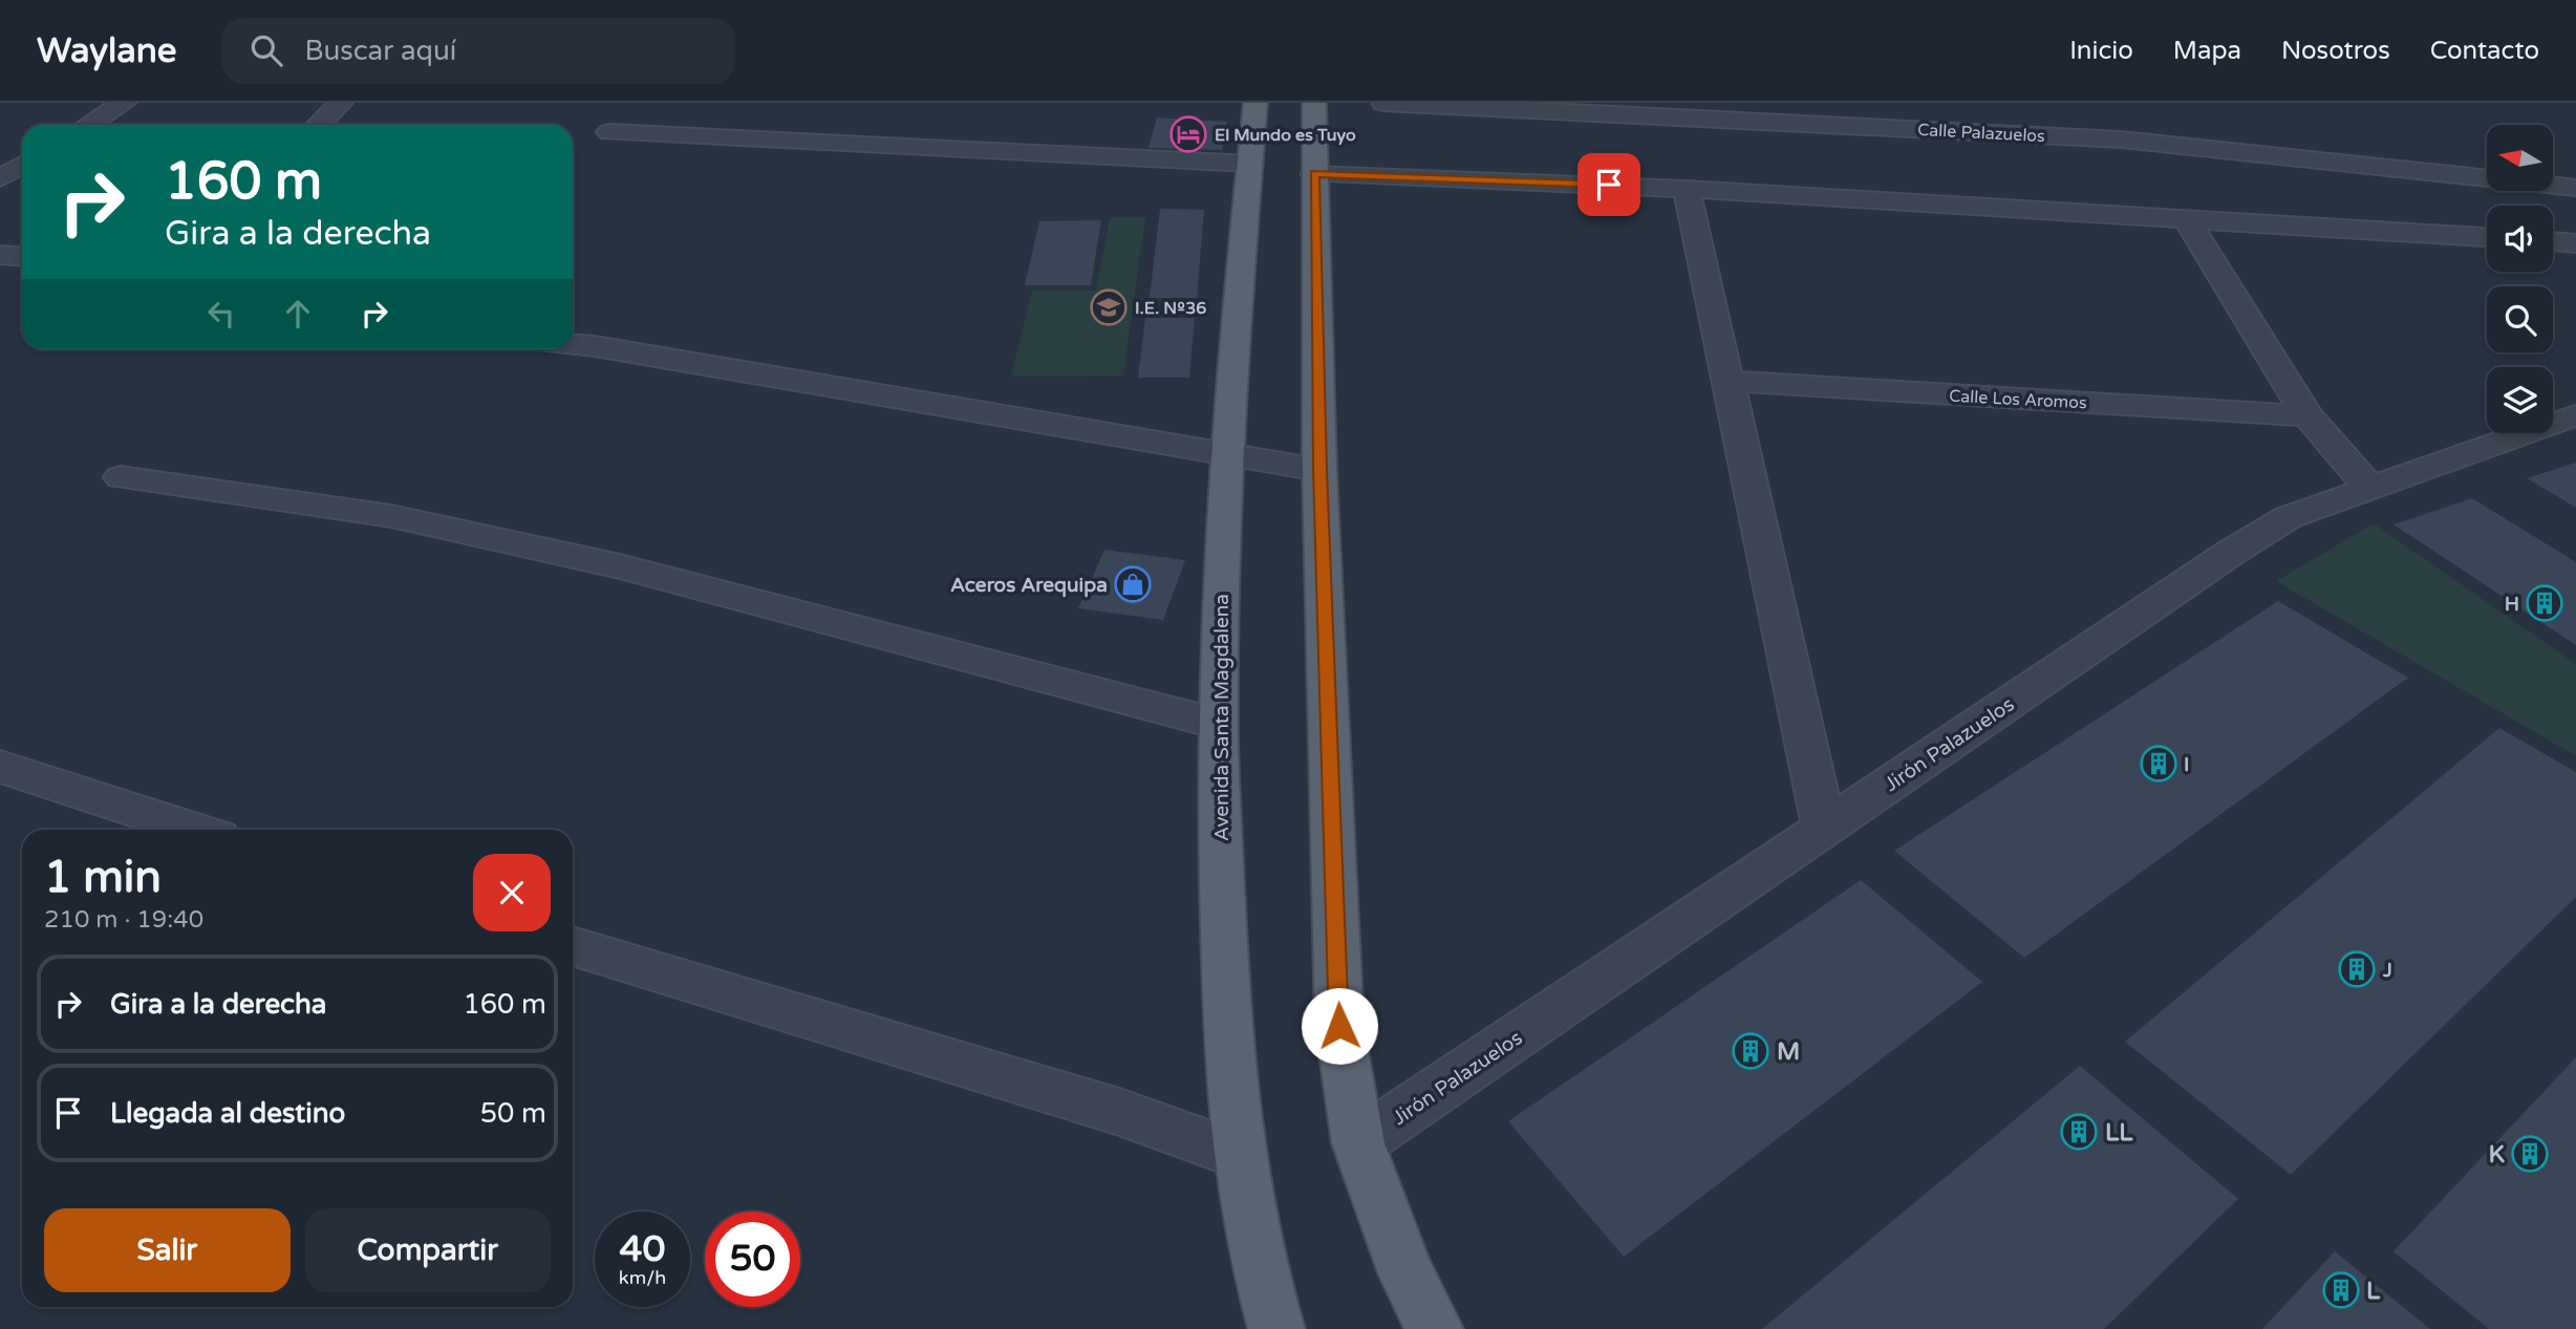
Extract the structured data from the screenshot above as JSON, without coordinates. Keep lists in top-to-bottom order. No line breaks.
{"streets":{"main road":["Avenida Santa Magdalena"],"street":["Calle Palazuelos","Calle Los Aromos","Jirón Palazuelos"]},"places":{"hotel":["El Mundo es Tuyo"],"school or university":["I.E. Nº36"],"shop":["Aceros Arequipa"],"building":["H","I","J","M","LL","K","L"]},"north":"left","page":{"header":"Waylane","search":"Buscar aquí","nav":["Inicio","Mapa","Nosotros","Contacto"],"turn":["160 m","Gira a la derecha"],"heading":["1 min","210 m · 19:40"],"list":[{"name":"Gira a la derecha","value":"160 m"},{"name":"Llegada al destino","value":"50 m"}],"buttons":["Salir","Compartir"],"speed":"40 km/h","limit":"50"}}
